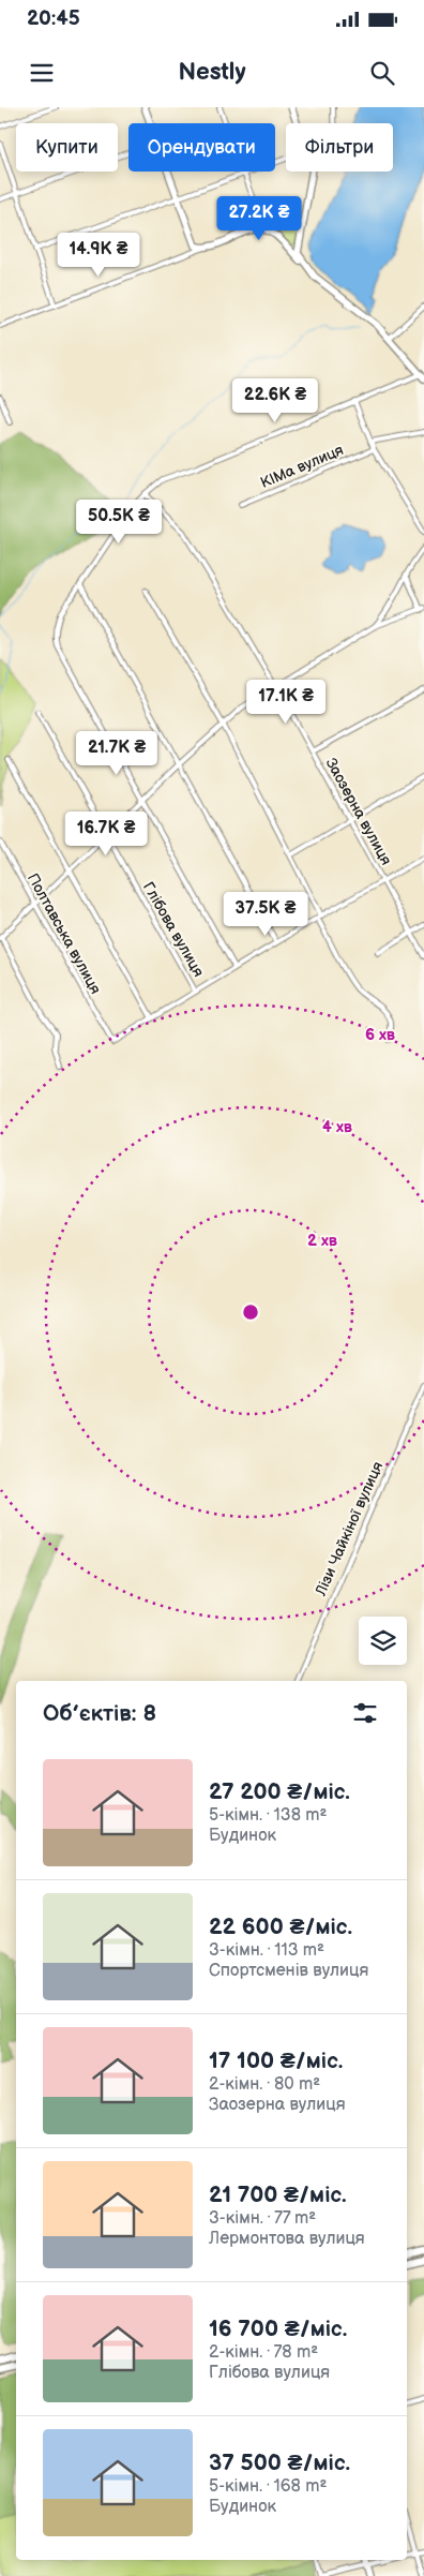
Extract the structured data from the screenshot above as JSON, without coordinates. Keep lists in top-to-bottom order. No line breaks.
{"streets":{"street":["КІМа вулиця","Заозерна вулиця","Глібова вулиця","Полтавська вулиця","Лізи Чайкіної вулиця"]},"page":{"status":"20:45","header":"Nestly","chip":["Купити","Орендувати","Фільтри"],"price":["27.2K ₴","14.9K ₴","22.6K ₴","50.5K ₴","17.1K ₴","21.7K ₴","16.7K ₴","37.5K ₴"],"heading":"Об’єктів: 8","list":[{"name":"27 200 ₴/міс.","note":"5-кімн. · 138 m² · Будинок"},{"name":"22 600 ₴/міс.","note":"3-кімн. · 113 m² · Спортсменів вулиця"},{"name":"17 100 ₴/міс.","note":"2-кімн. · 80 m² · Заозерна вулиця"},{"name":"21 700 ₴/міс.","note":"3-кімн. · 77 m² · Лермонтова вулиця"},{"name":"16 700 ₴/міс.","note":"2-кімн. · 78 m² · Глібова вулиця"},{"name":"37 500 ₴/міс.","note":"5-кімн. · 168 m² · Будинок"}]},"rings":["6 хв","4 хв","2 хв"]}
